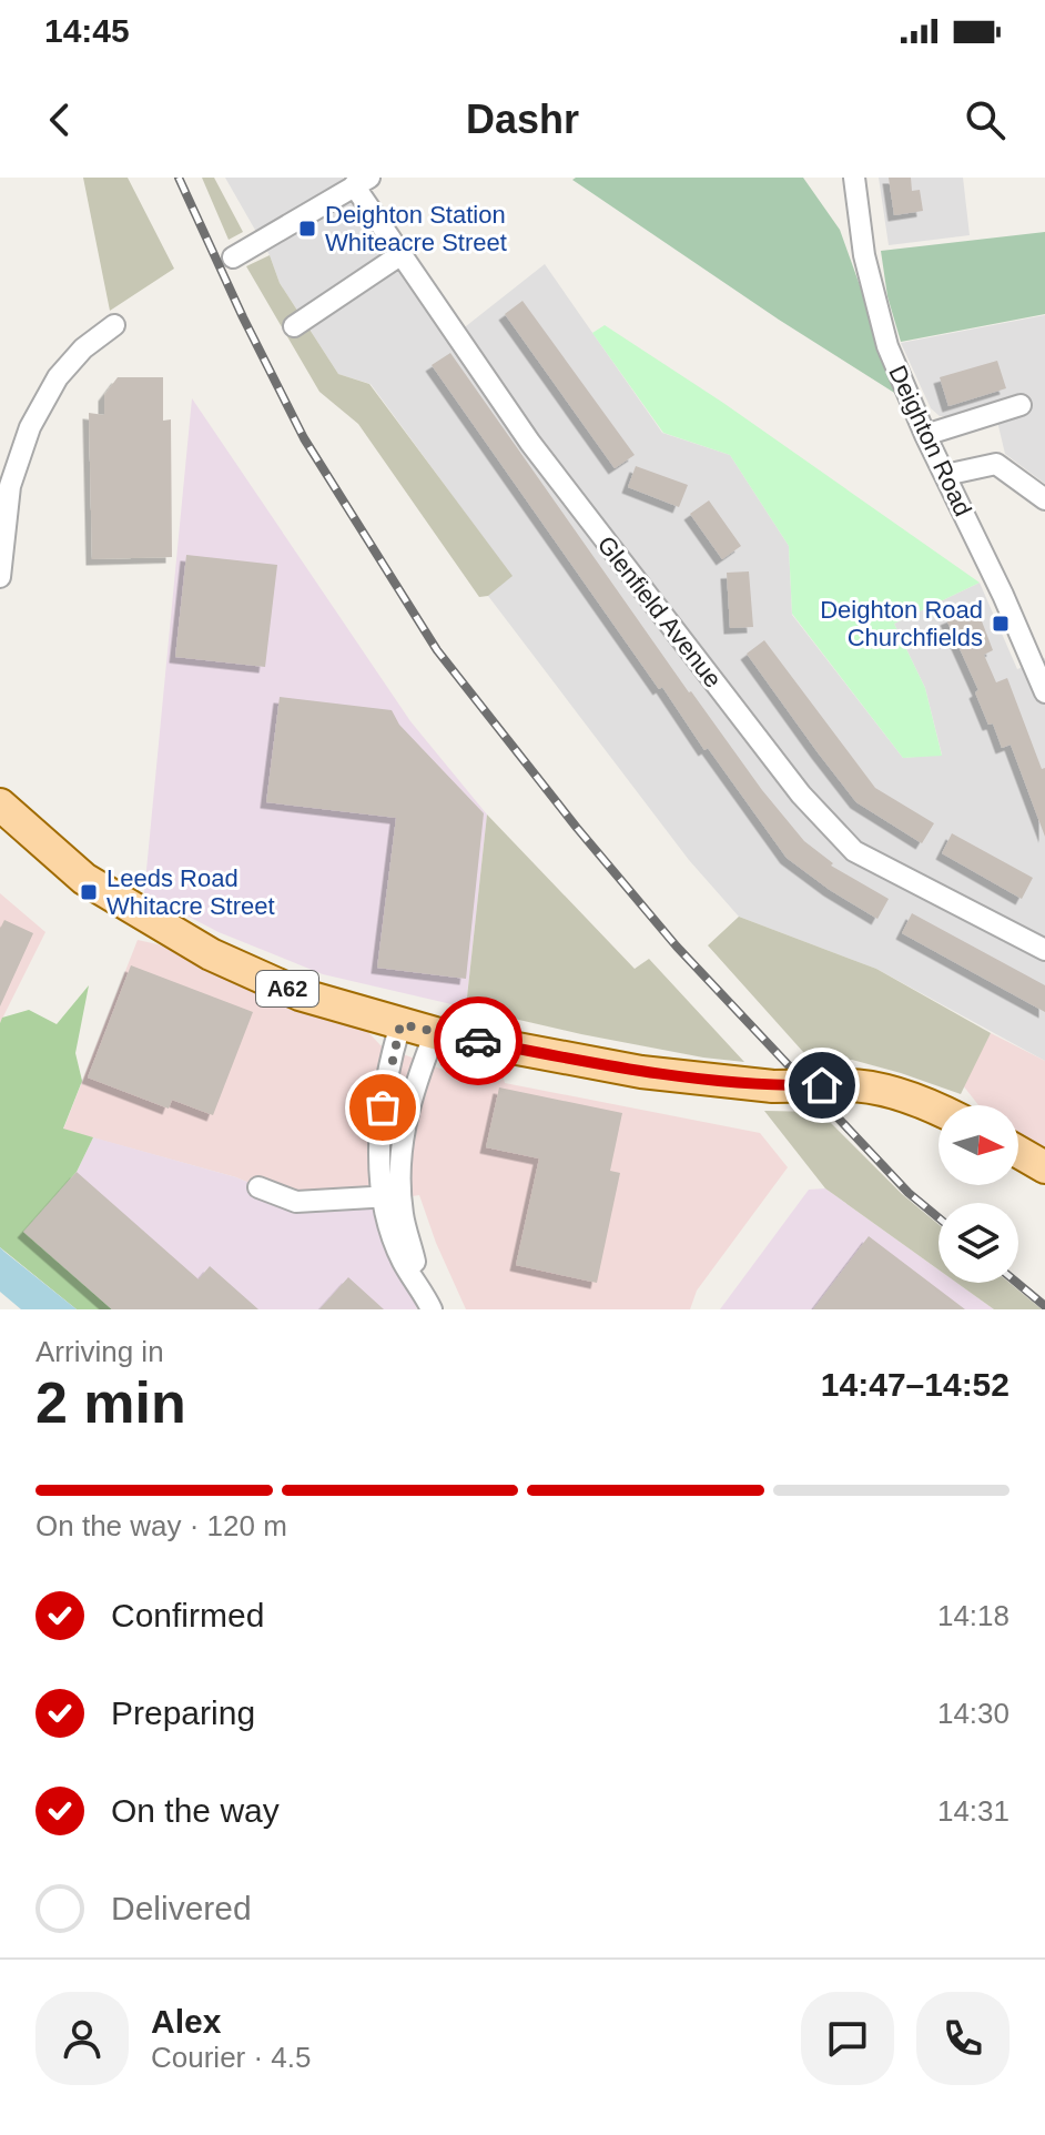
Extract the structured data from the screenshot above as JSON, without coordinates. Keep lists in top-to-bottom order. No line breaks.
{"streets":{"main road":["A62"],"street":["Deighton Road","Glenfield Avenue"]},"places":{"transit":["Deighton Station Whiteacre Street","Deighton Road Churchfields","Leeds Road Whitacre Street"]},"north":"right","page":{"status":"14:45","header":"Dashr","heading":["2 min","Arriving in","14:47–14:52"],"panel":["Alex","Courier · 4.5"],"bar":"On the way · 120 m","list":[["Confirmed","14:18"],["Preparing","14:30"],["On the way","14:31"],"Delivered"]}}
